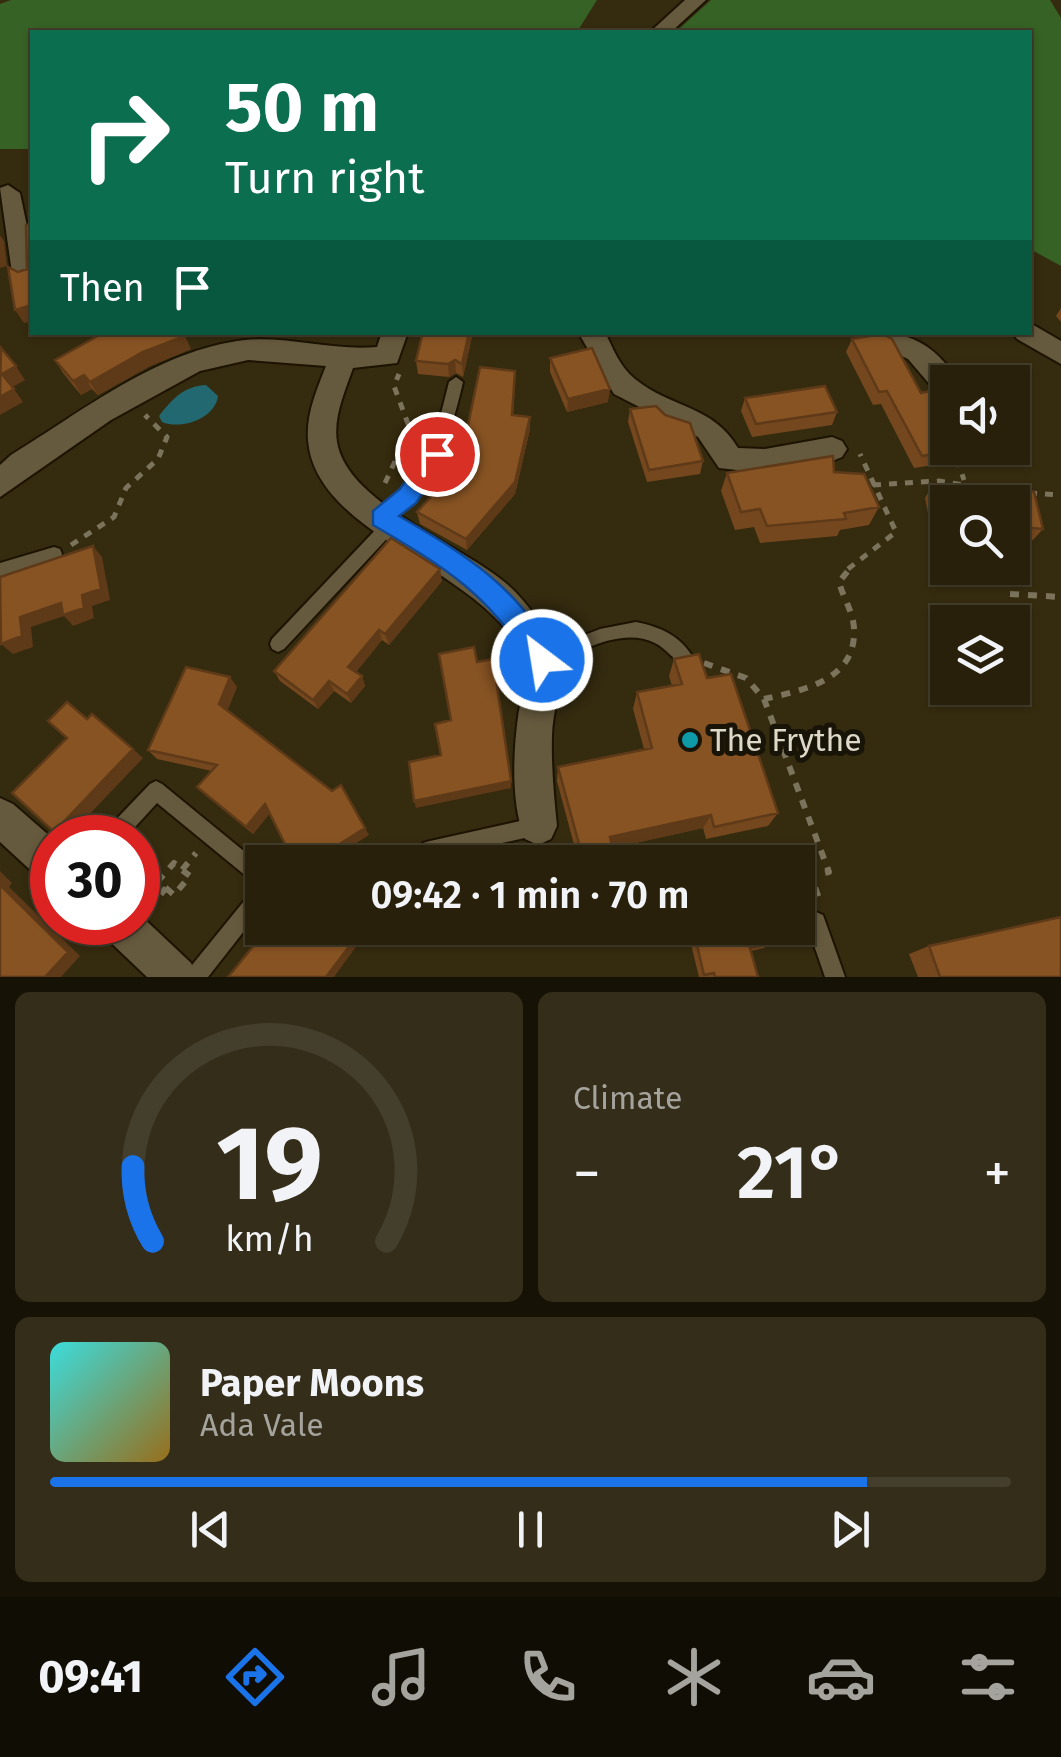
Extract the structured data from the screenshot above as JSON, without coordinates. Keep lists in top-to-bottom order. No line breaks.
{"places":["The Frythe"],"page":{"turn":["50 m","Turn right"],"then":"Then","limit":"30","trip":"09:42 · 1 min · 70 m","tile":"Climate","heat":["−","21°","+"],"song":["Paper Moons","Ada Vale"],"tabs":"09:41","gauge":["19","km/h"]}}
